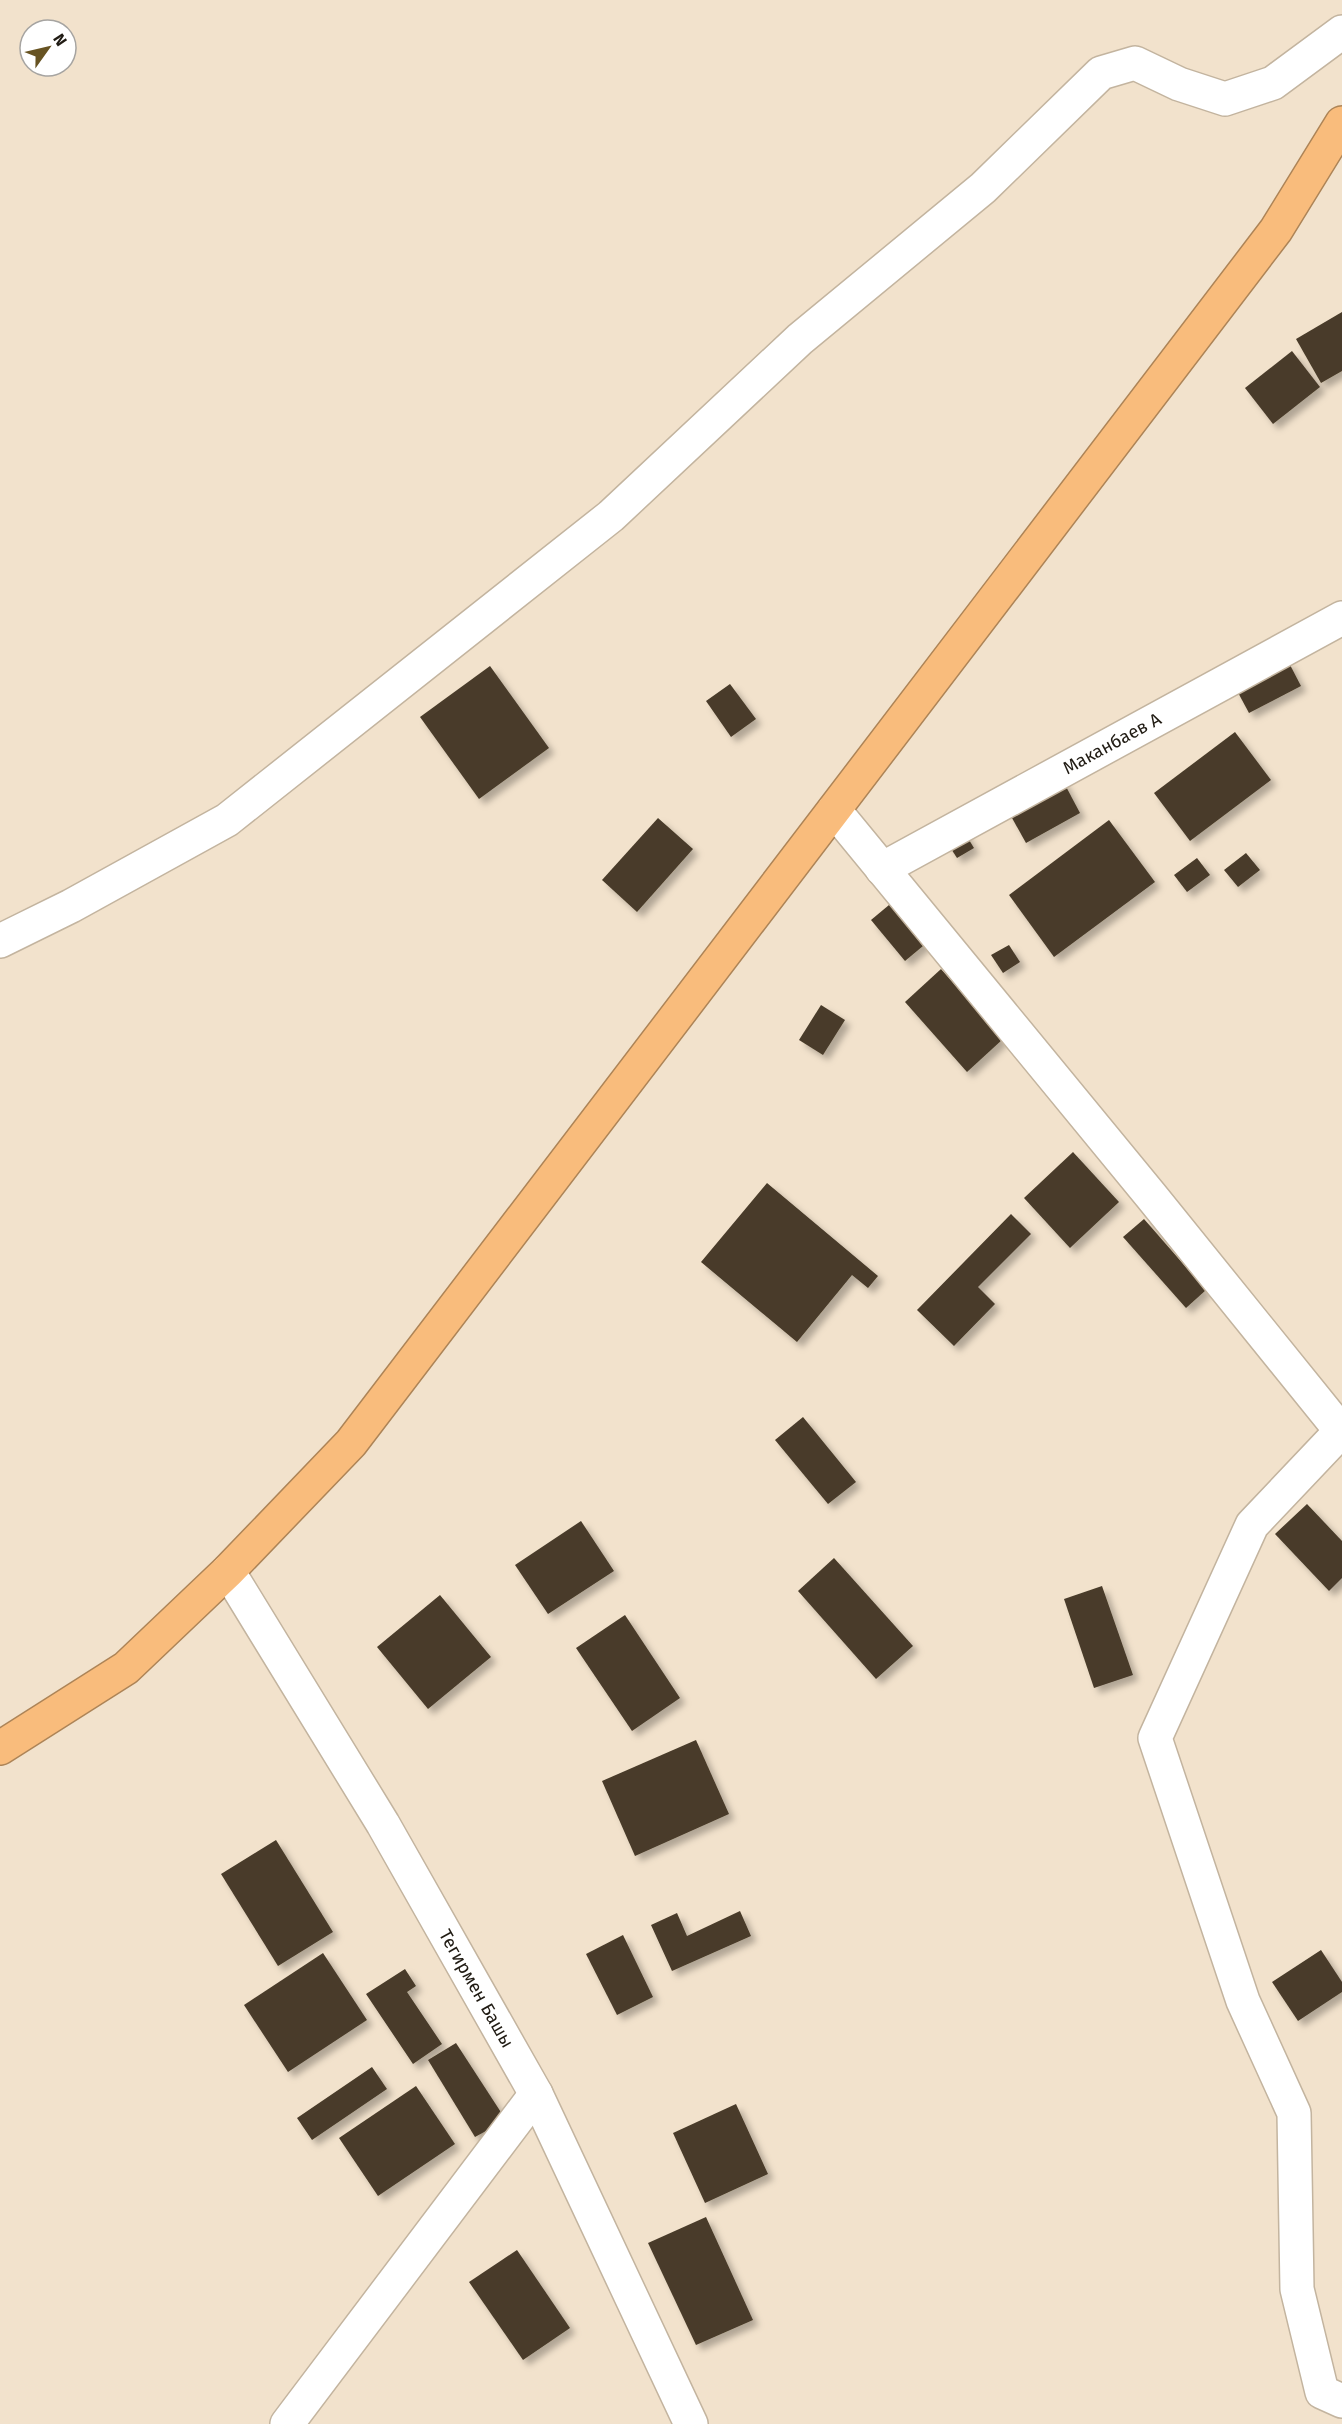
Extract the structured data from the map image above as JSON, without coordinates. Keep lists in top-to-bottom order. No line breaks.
{"streets":{"street":["Маканбаев А","Тегирмен Башы"]},"north":"top right"}
